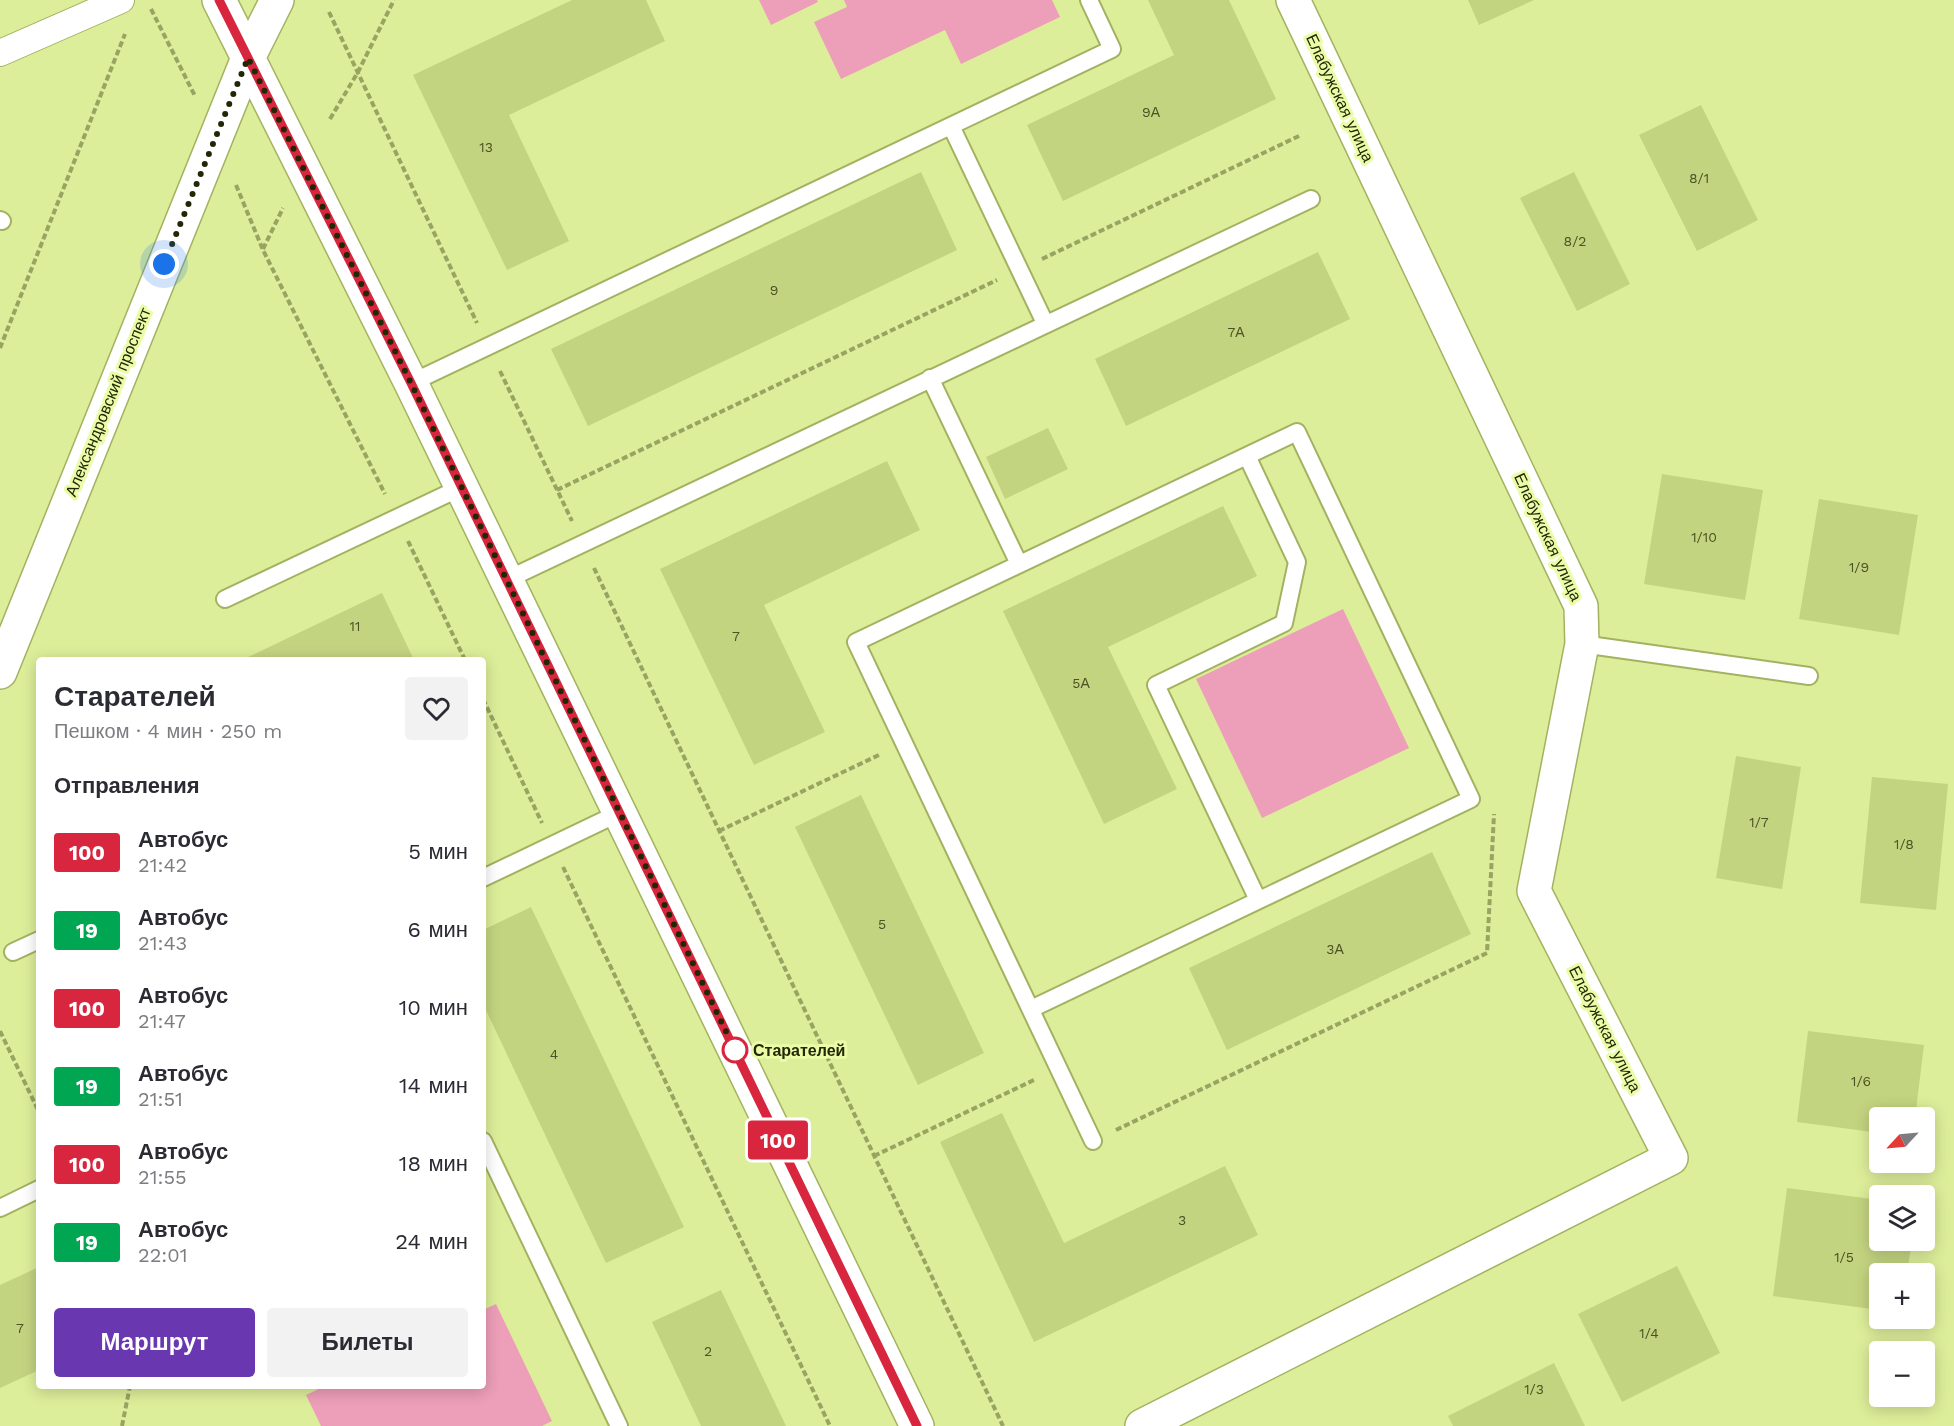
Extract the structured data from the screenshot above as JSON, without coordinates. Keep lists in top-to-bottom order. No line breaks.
{"streets":{"street":["Елабужская улица","Александровский проспект"]},"places":["Старателей"],"lines":["bus line 100"],"house_numbers":["9А","13","8/1","8/2","9","7А","1/10","1/9","11","7","5А","1/7","1/8","5","3А","4","1/6","3","1/5","7","1/4","2","1/3"],"north":"bottom left","page":{"on_map":"100","heading":[["Старателей","Пешком · 4 мин · 250 m"],"Отправления"],"list":[{"mark":"100","name":"Автобус","note":"21:42","value":"5 мин"},{"mark":"19","name":"Автобус","note":"21:43","value":"6 мин"},{"mark":"100","name":"Автобус","note":"21:47","value":"10 мин"},{"mark":"19","name":"Автобус","note":"21:51","value":"14 мин"},{"mark":"100","name":"Автобус","note":"21:55","value":"18 мин"},{"mark":"19","name":"Автобус","note":"22:01","value":"24 мин"}],"map_buttons":["+","−"],"buttons":["Маршрут","Билеты"]}}
